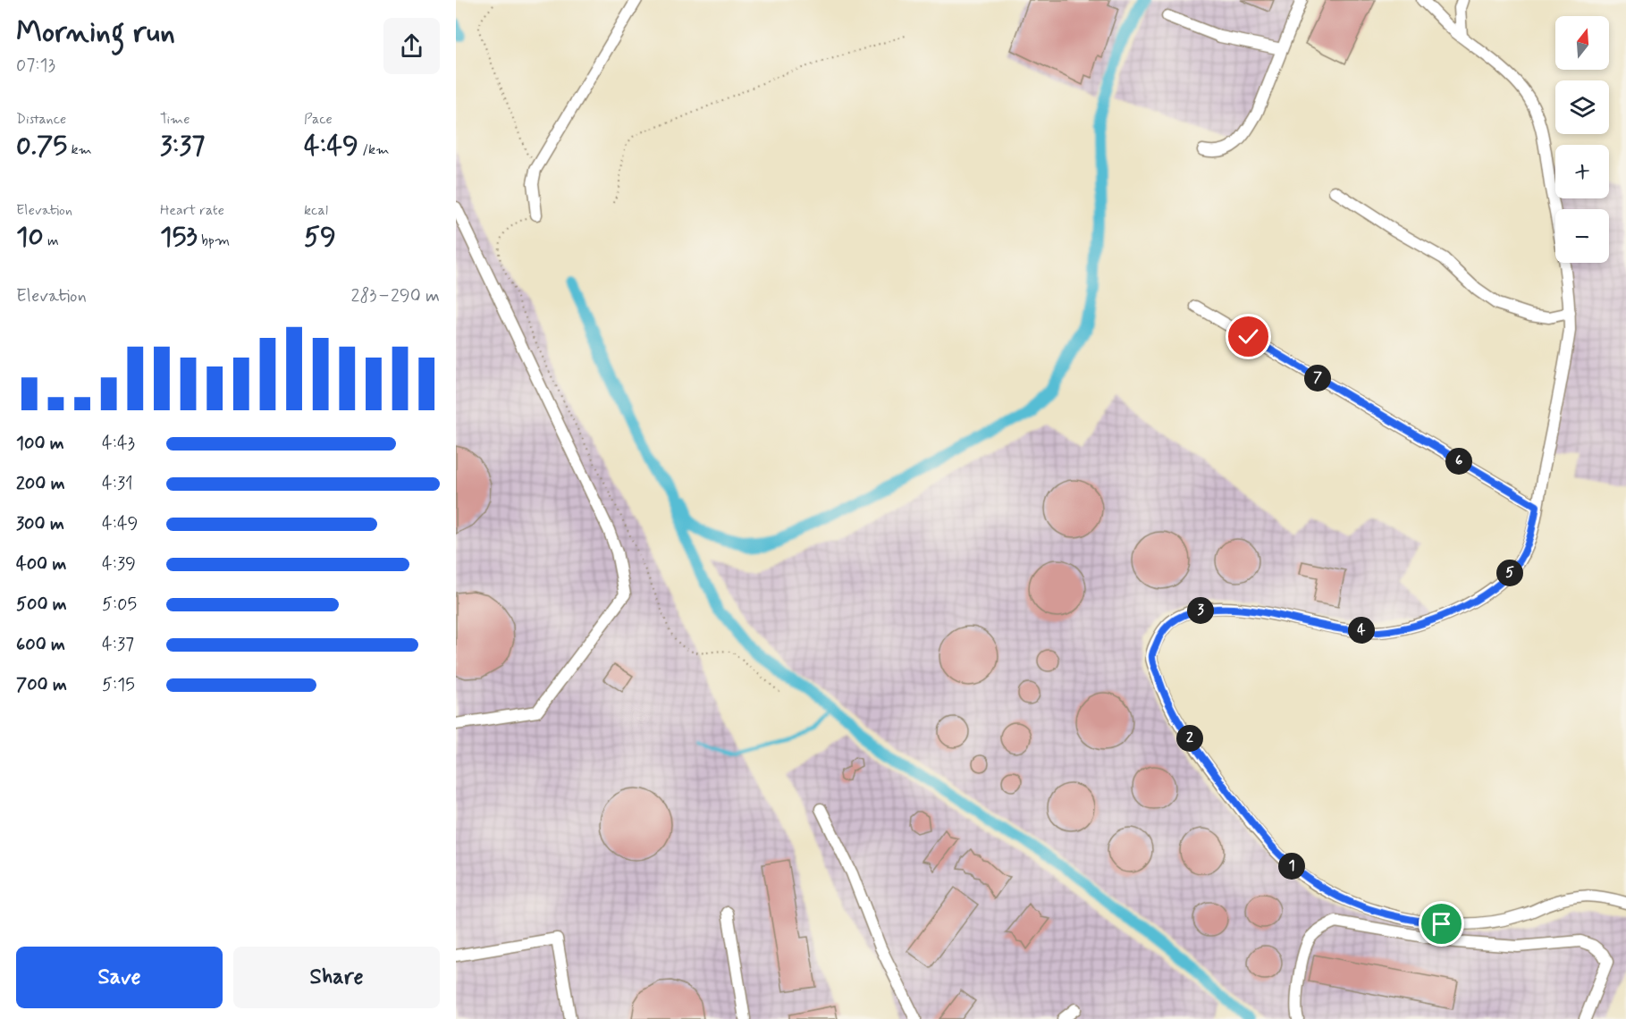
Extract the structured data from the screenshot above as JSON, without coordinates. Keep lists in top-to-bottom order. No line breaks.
{"north":"top","page":{"heading":["Morning run","07:13"],"map_buttons":["+","−"],"stats":[["Distance","0.75 km"],["Time","3:37"],["Pace","4:49 /km"],["Elevation","10 m"],["Heart rate","153 bpm"],["kcal","59"]],"chart":["Elevation","283–290 m"],"pins":["7","6","5","3","4","2","1"],"list":[{"name":"100 m","note":"4:43"},{"name":"200 m","note":"4:31"},{"name":"300 m","note":"4:49"},{"name":"400 m","note":"4:39"},{"name":"500 m","note":"5:05"},{"name":"600 m","note":"4:37"},{"name":"700 m","note":"5:15"}],"buttons":["Save","Share"]}}
